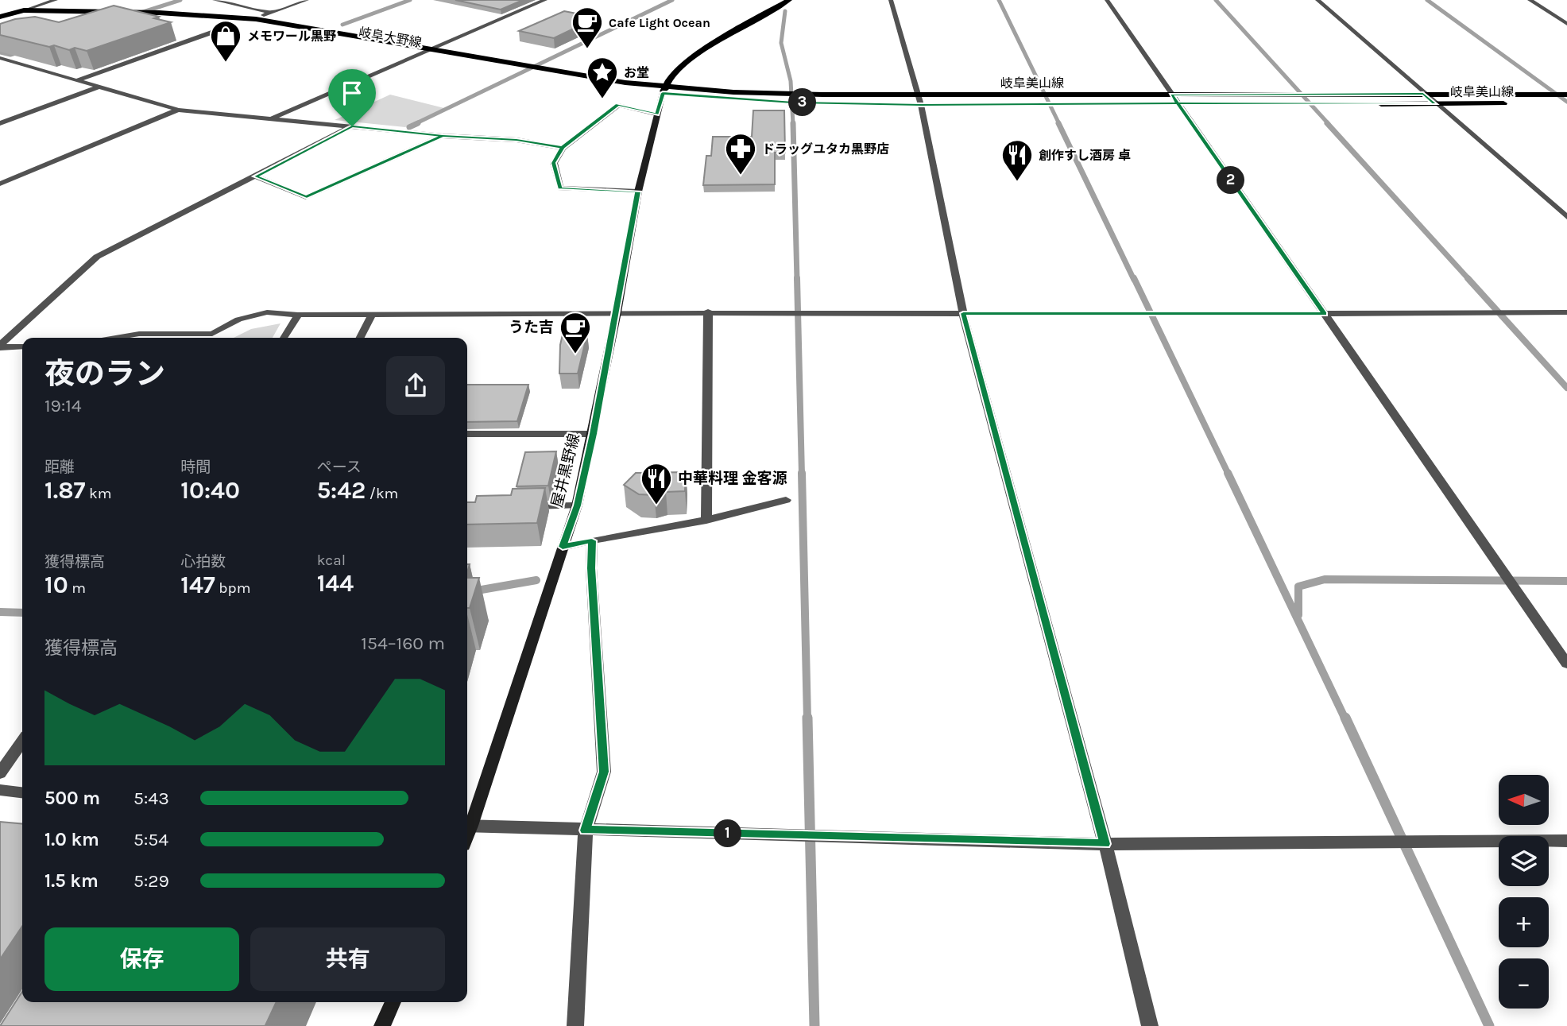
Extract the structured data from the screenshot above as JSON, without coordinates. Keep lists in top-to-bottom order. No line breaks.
{"streets":{"main road":["岐阜大野線","岐阜美山線","屋井黒野線"]},"crossings":[["岐阜大野線","岐阜美山線"],["岐阜大野線","屋井黒野線"],["岐阜美山線","屋井黒野線"]],"places":{"cafe":["Cafe Light Ocean","うた吉"],"shop":["メモワール黒野"],"place":["お堂"],"pharmacy":["ドラッグユタカ黒野店"],"restaurant":["創作すし酒房 卓","中華料理 金客源"]},"north":"left","page":{"pins":["3","2","1"],"heading":["夜のラン","19:14"],"stats":[["距離","1.87 km"],["時間","10:40"],["ペース","5:42 /km"],["獲得標高","10 m"],["心拍数","147 bpm"],["kcal","144"]],"chart":["獲得標高","154–160 m"],"map_buttons":["+","−"],"list":[{"name":"500 m","note":"5:43"},{"name":"1.0 km","note":"5:54"},{"name":"1.5 km","note":"5:29"}],"buttons":["保存","共有"]}}
